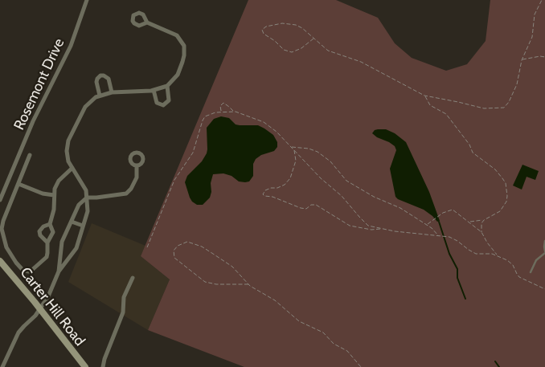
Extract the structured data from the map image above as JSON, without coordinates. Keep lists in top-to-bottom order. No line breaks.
{"streets":{"main road":["Carter Hill Road"],"street":["Rosemont Drive"]}}
